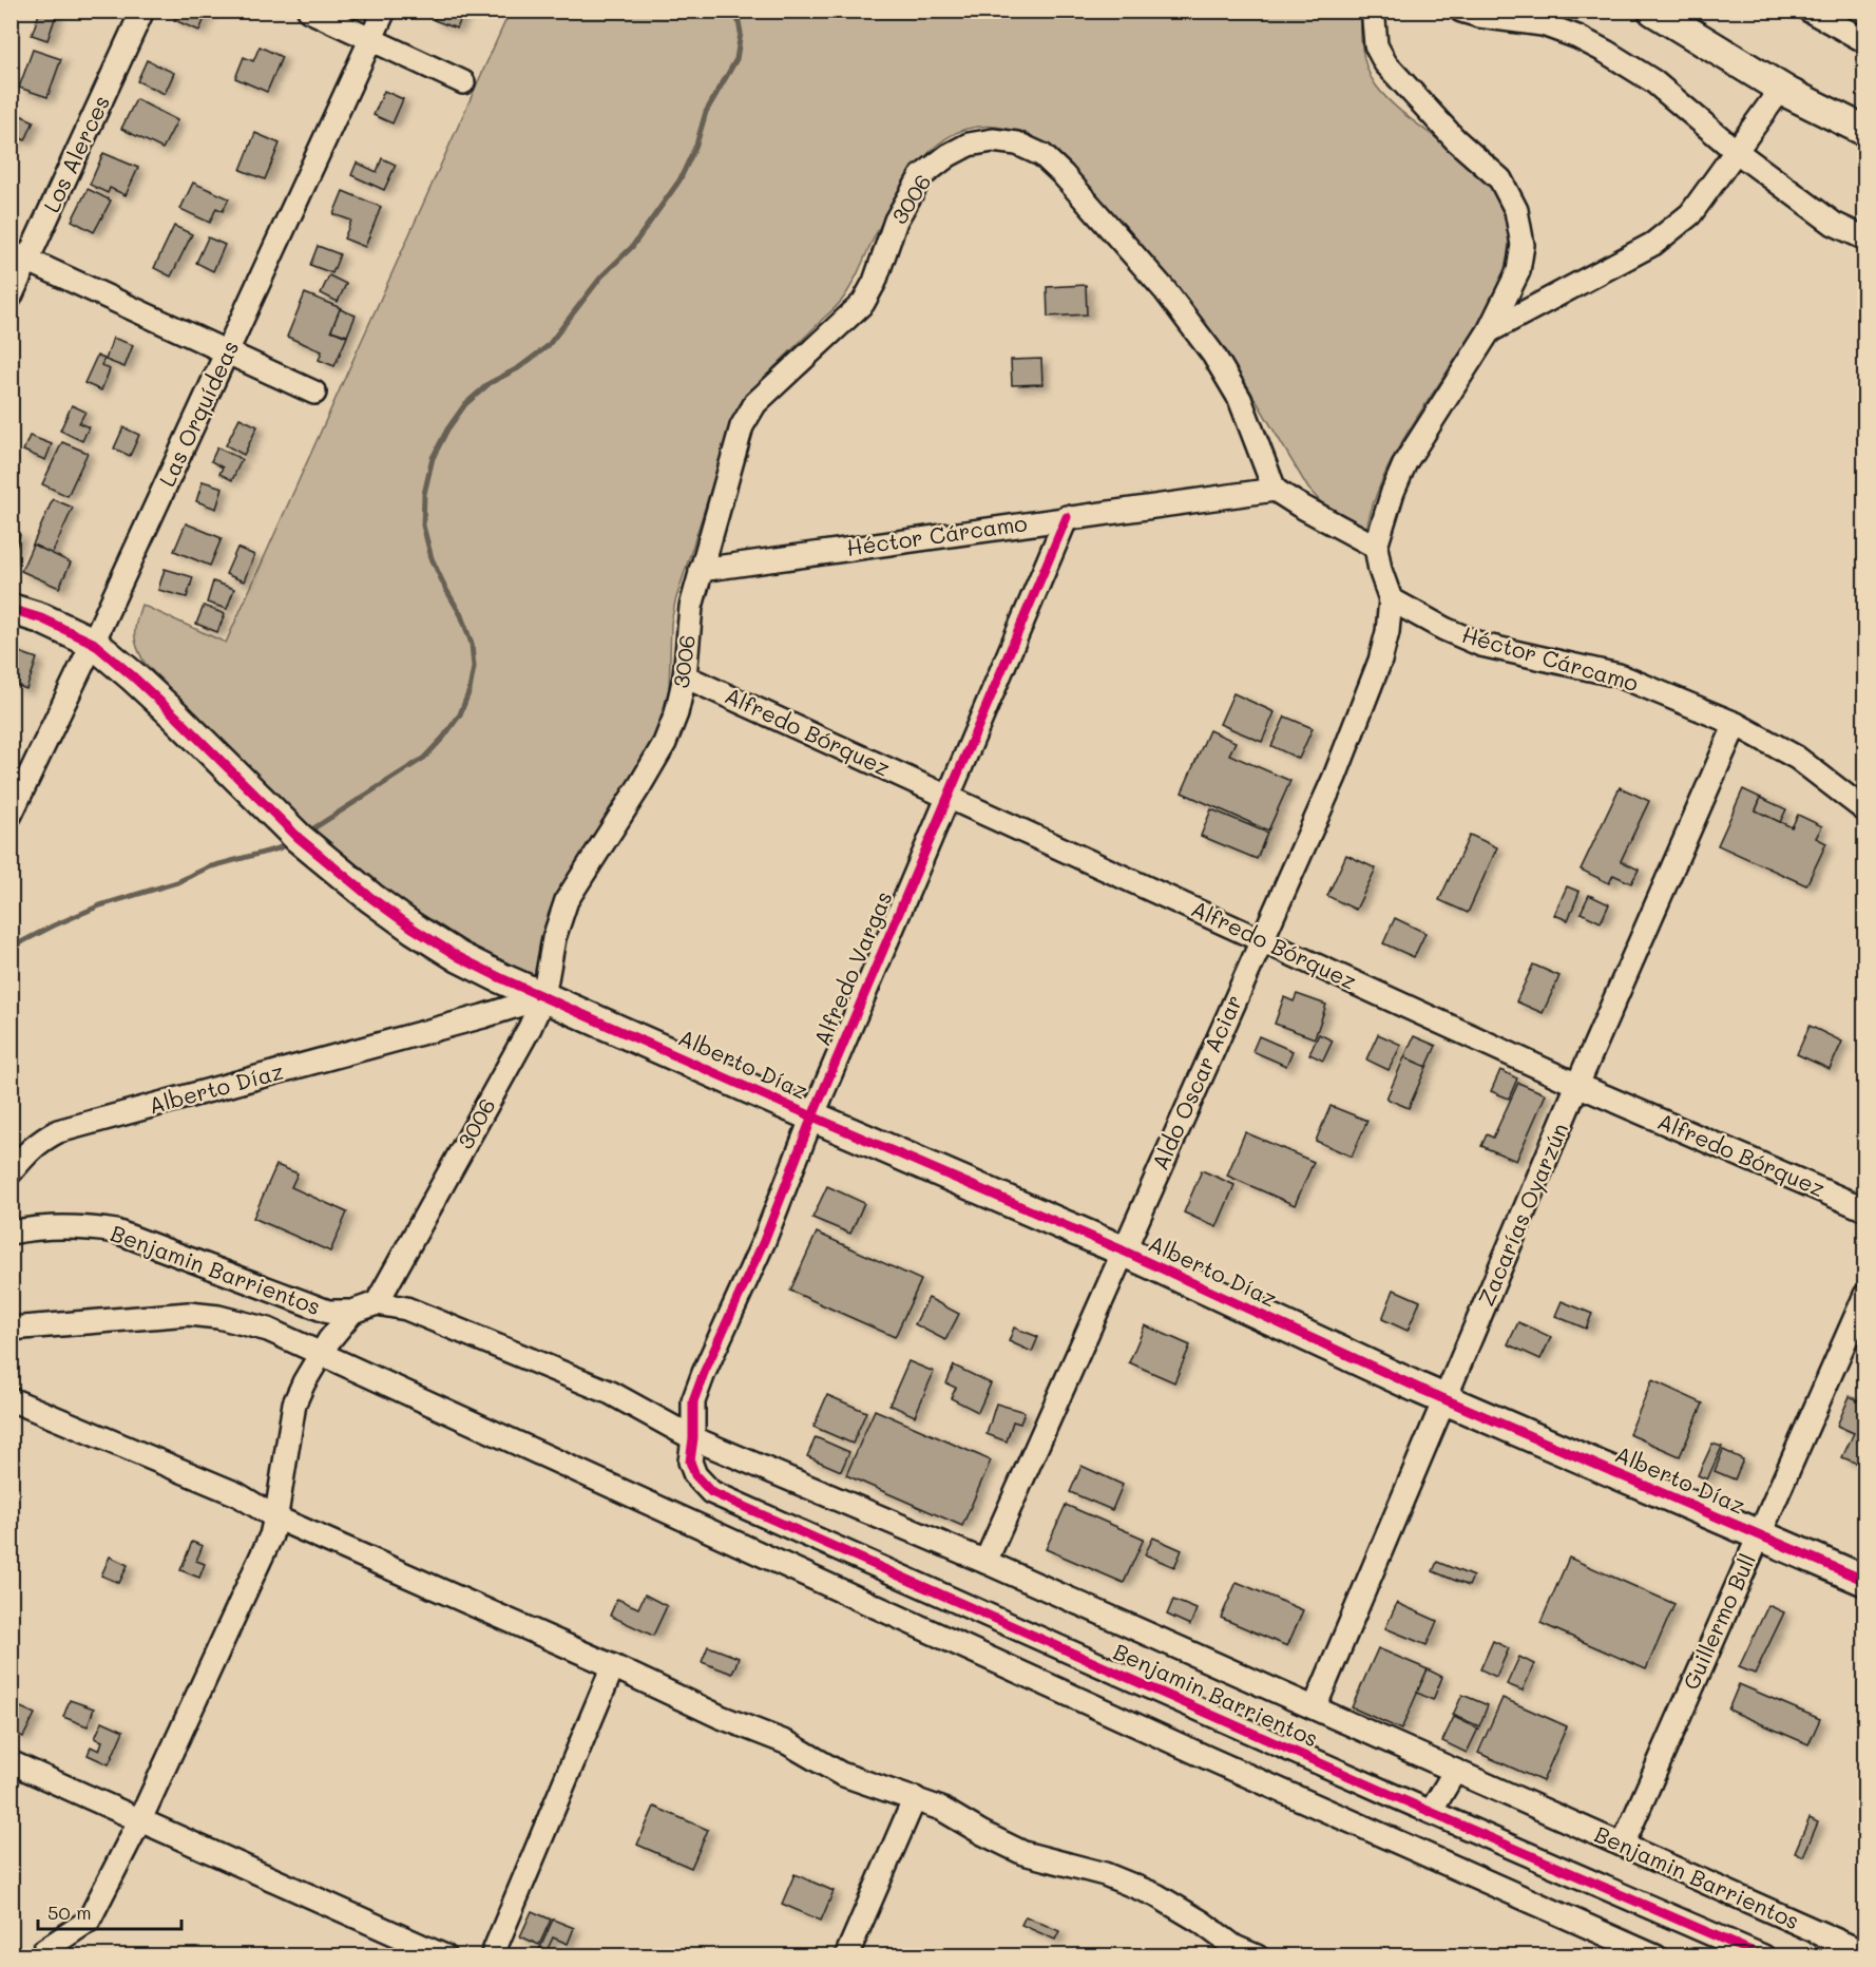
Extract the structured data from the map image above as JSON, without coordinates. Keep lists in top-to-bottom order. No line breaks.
{"streets":{"street":["Los Alerces","3006","Las Orquídeas","Héctor Cárcamo","Alfredo Bórquez","Alfredo Vargas","Alberto Díaz","Aldo Oscar Aciar","Zacarías Oyarzún","Benjamin Barrientos","Guillermo Bull"]},"crossings":[["3006","Héctor Cárcamo"],["3006","Alfredo Bórquez"],["3006","Alberto Díaz"],["3006","Benjamin Barrientos"],["Héctor Cárcamo","Alfredo Vargas"],["Héctor Cárcamo","Aldo Oscar Aciar"],["Héctor Cárcamo","Zacarías Oyarzún"],["Alfredo Bórquez","Alfredo Vargas"],["Alfredo Bórquez","Aldo Oscar Aciar"],["Alfredo Bórquez","Zacarías Oyarzún"],["Alfredo Vargas","Alberto Díaz"],["Alfredo Vargas","Benjamin Barrientos"],["Alberto Díaz","Aldo Oscar Aciar"],["Alberto Díaz","Zacarías Oyarzún"],["Alberto Díaz","Guillermo Bull"],["Aldo Oscar Aciar","Benjamin Barrientos"],["Zacarías Oyarzún","Benjamin Barrientos"],["Benjamin Barrientos","Guillermo Bull"]],"scale_bar":"50 m"}
